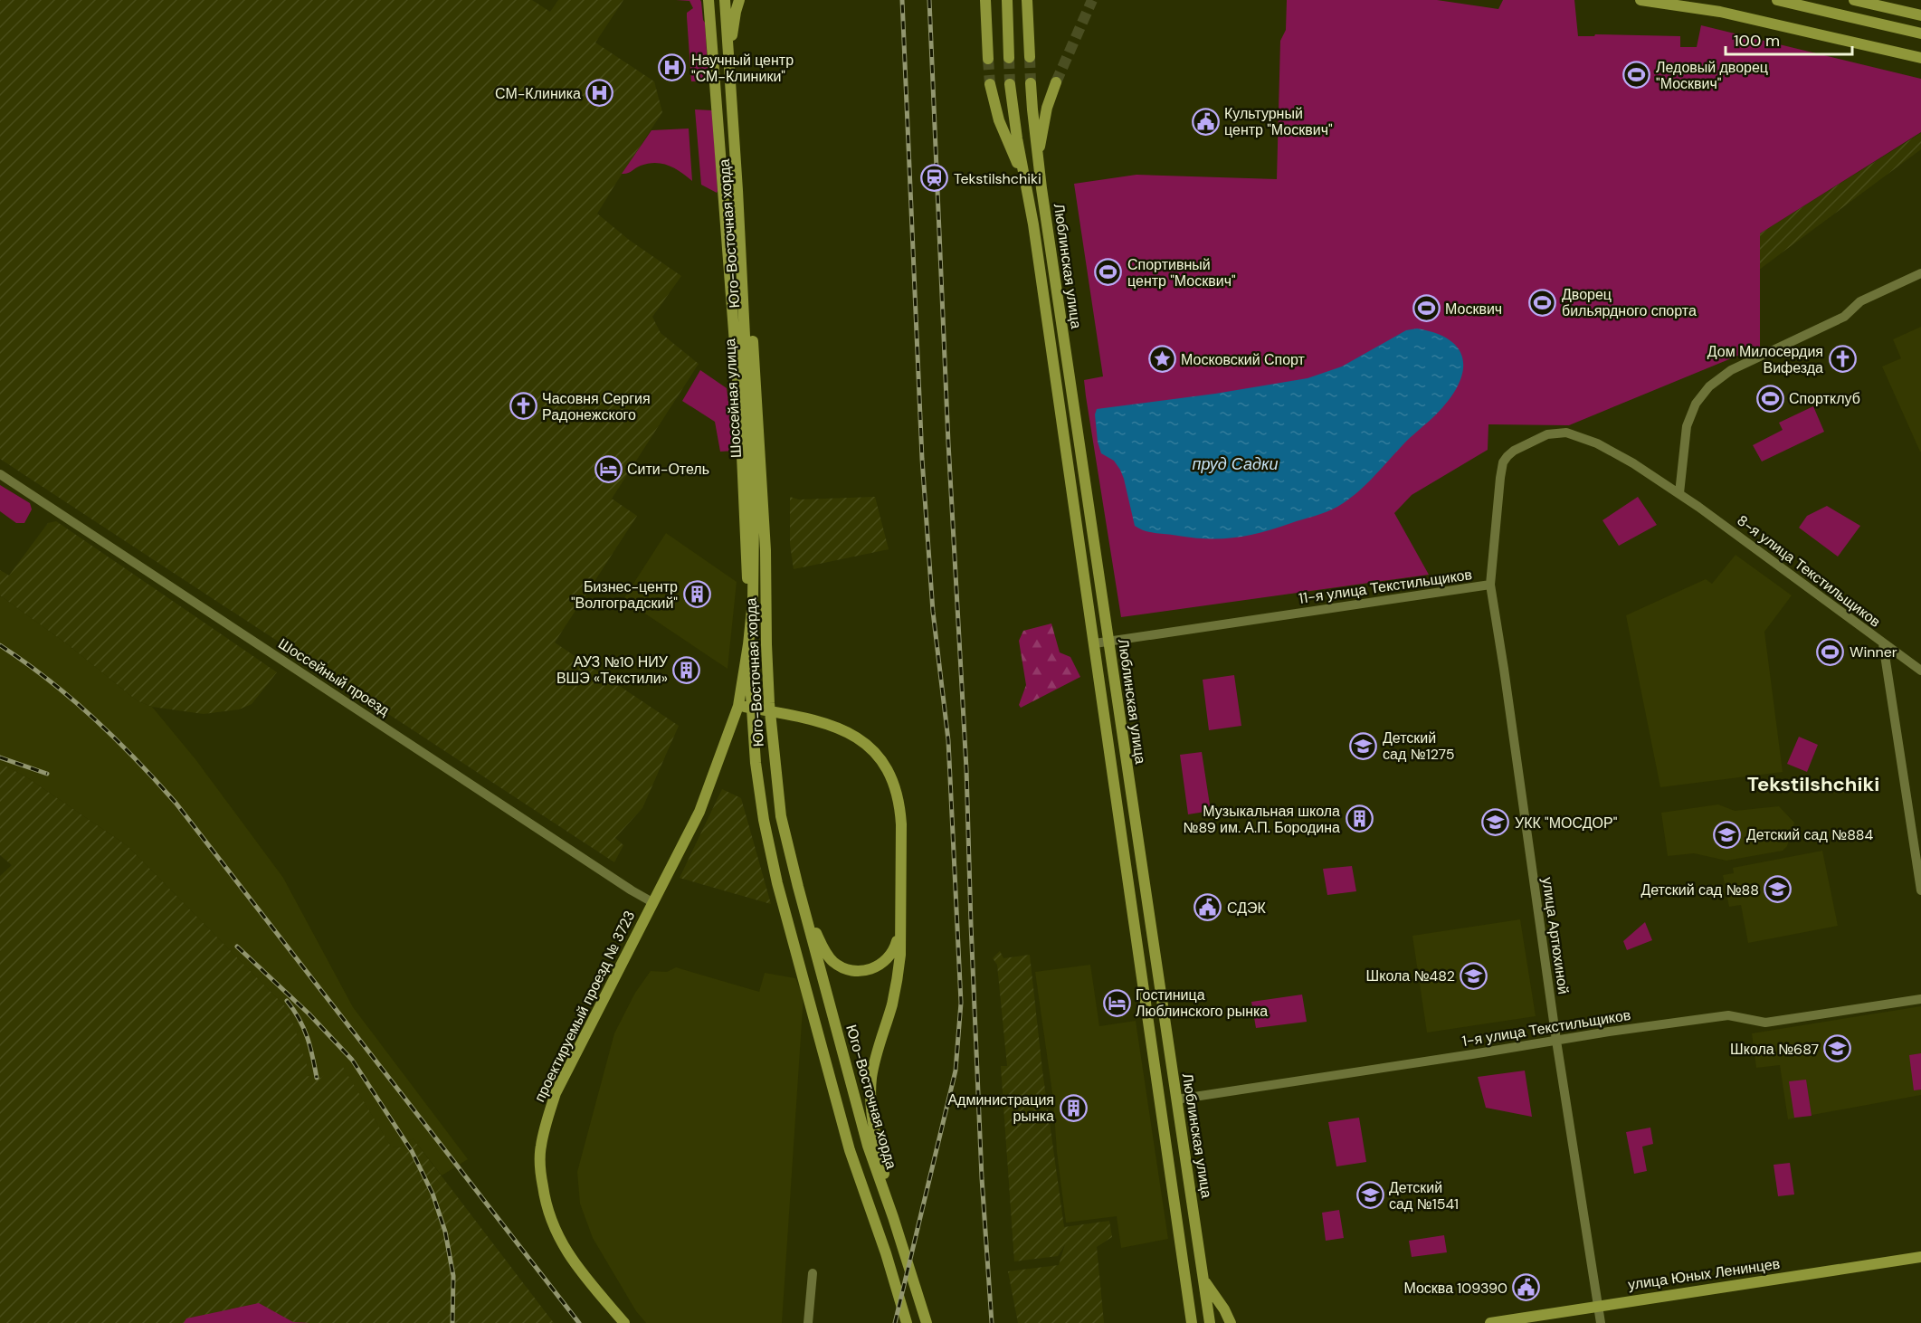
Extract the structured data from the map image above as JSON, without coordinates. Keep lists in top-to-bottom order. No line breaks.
{"streets":{"main road":["Юго-Восточная хорда","Люблинская улица","Шоссейная улица","проектируемый проезд № 3723","улица Юных Ленинцев"],"street":["8-я улица Текстильщиков","11-я улица Текстильщиков","Шоссейный проезд","улица Артюхиной","1-я улица Текстильщиков"]},"crossings":[["Юго-Восточная хорда","Шоссейная улица"],["Люблинская улица","11-я улица Текстильщиков"],["Люблинская улица","1-я улица Текстильщиков"],["Шоссейная улица","проектируемый проезд № 3723"],["8-я улица Текстильщиков","11-я улица Текстильщиков"],["11-я улица Текстильщиков","улица Артюхиной"],["Шоссейный проезд","проектируемый проезд № 3723"],["улица Артюхиной","1-я улица Текстильщиков"],["улица Артюхиной","улица Юных Ленинцев"]],"districts":["Tekstilshchiki"],"water":["пруд Садки"],"places":{"hospital":["Научный центр \"СМ-Клиники\"","СМ-Клиника"],"sports":["Ледовый дворец \"Москвич\"","Спортивный центр \"Москвич\"","Дворец бильярдного спорта","Москвич","Спортклуб","Winner"],"public building":["Культурный центр \"Москвич\"","СДЭК","Москва 109390"],"station":["Tekstilshchiki"],"place":["Московский Спорт"],"church":["Дом Милосердия Вифезда","Часовня Сергия Радонежского"],"hotel":["Сити-Отель","Гостиница Люблинского рынка"],"building":["Бизнес-центр \"Волгоградский\"","АУЗ №10 НИУ ВШЭ «Текстили»","Музыкальная школа №89 им. А.П. Бородина","Администрация рынка"],"school or university":["Детский сад №1275","УКК \"МОСДОР\"","Детский сад №884","Детский сад №88","Школа №482","Школа №687","Детский сад №1541"]},"scale_bar":"100 m"}
